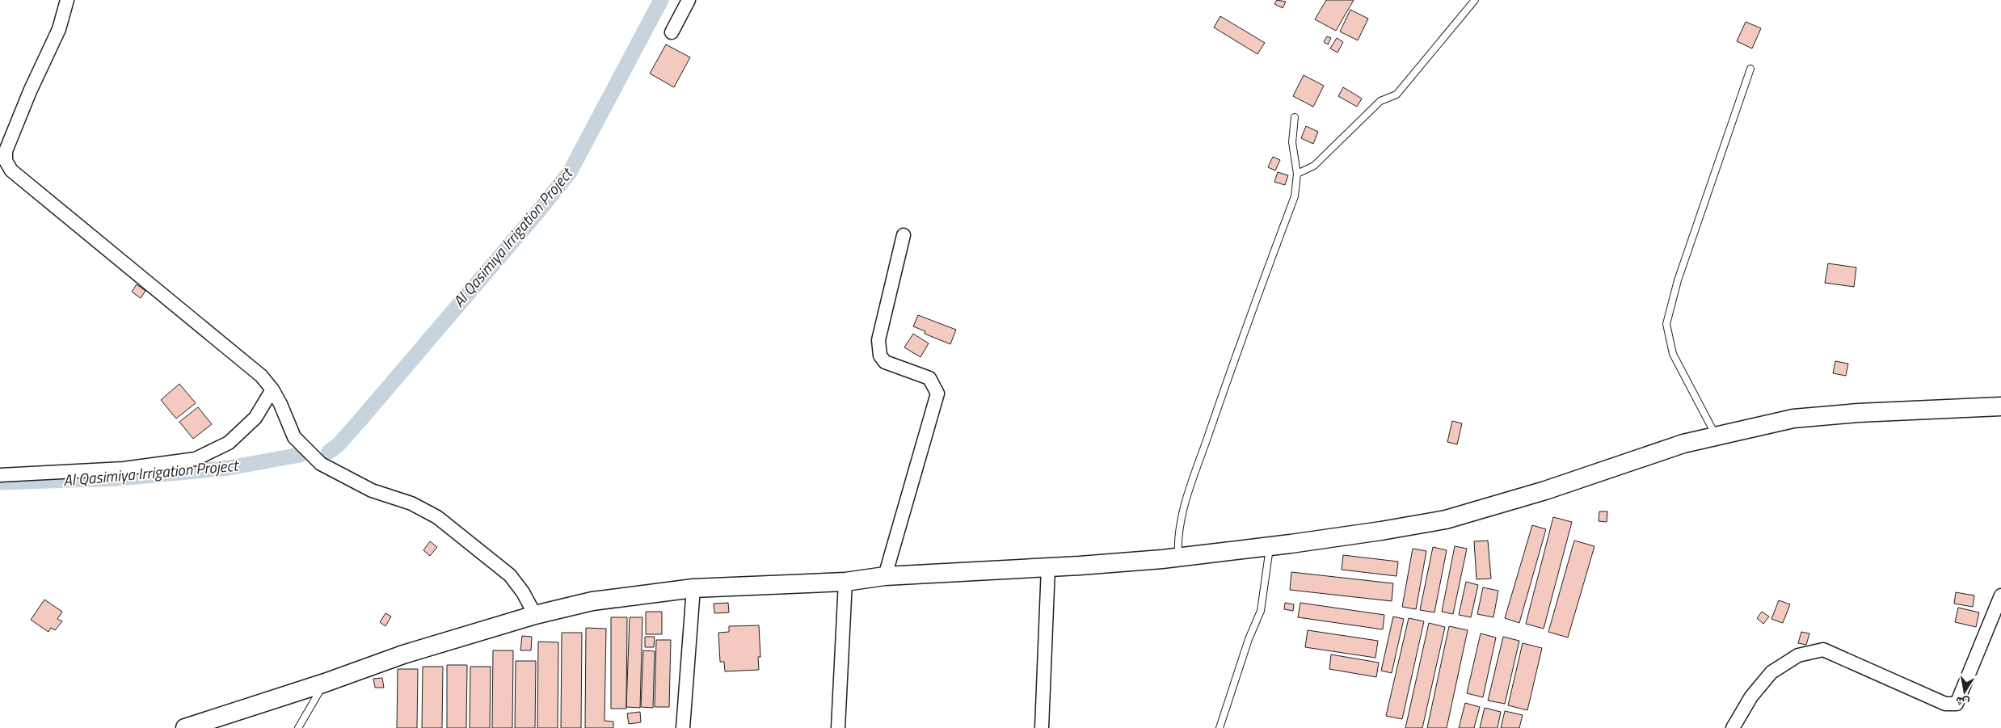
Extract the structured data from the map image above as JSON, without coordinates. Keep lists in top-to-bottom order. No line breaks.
{"water":["Al Qasimiya Irrigation Project"],"north":"bottom"}
